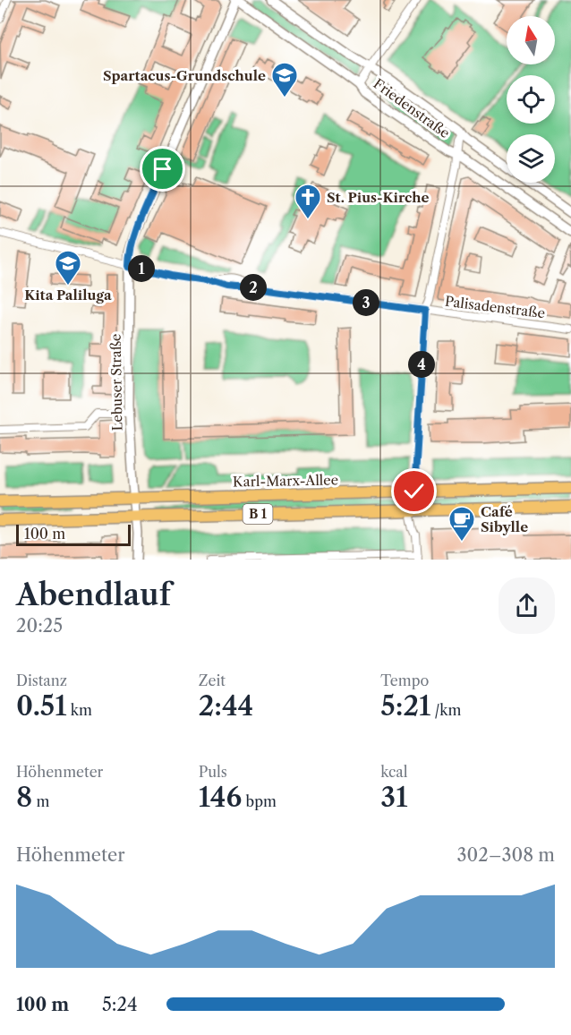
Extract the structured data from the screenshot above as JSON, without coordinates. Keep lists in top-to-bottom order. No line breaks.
{"streets":{"main road":["Karl-Marx-Allee","B 1"],"street":["Friedenstraße","Palisadenstraße","Lebuser Straße"]},"crossings":[["Palisadenstraße","Lebuser Straße"],["Lebuser Straße","Karl-Marx-Allee"],["Lebuser Straße","B 1"]],"places":{"school or university":["Spartacus-Grundschule","Kita Paliluga"],"church":["St. Pius-Kirche"],"cafe":["Café Sibylle"]},"scale_bar":"100 m","north":"top","page":{"pins":["1","2","3","4"],"scale":"100 m","heading":["Abendlauf","20:25"],"stats":[["Distanz","0.51 km"],["Zeit","2:44"],["Tempo","5:21 /km"],["Höhenmeter","8 m"],["Puls","146 bpm"],["kcal","31"]],"chart":["Höhenmeter","302–308 m"],"list":[{"name":"100 m","note":"5:24"}]}}
